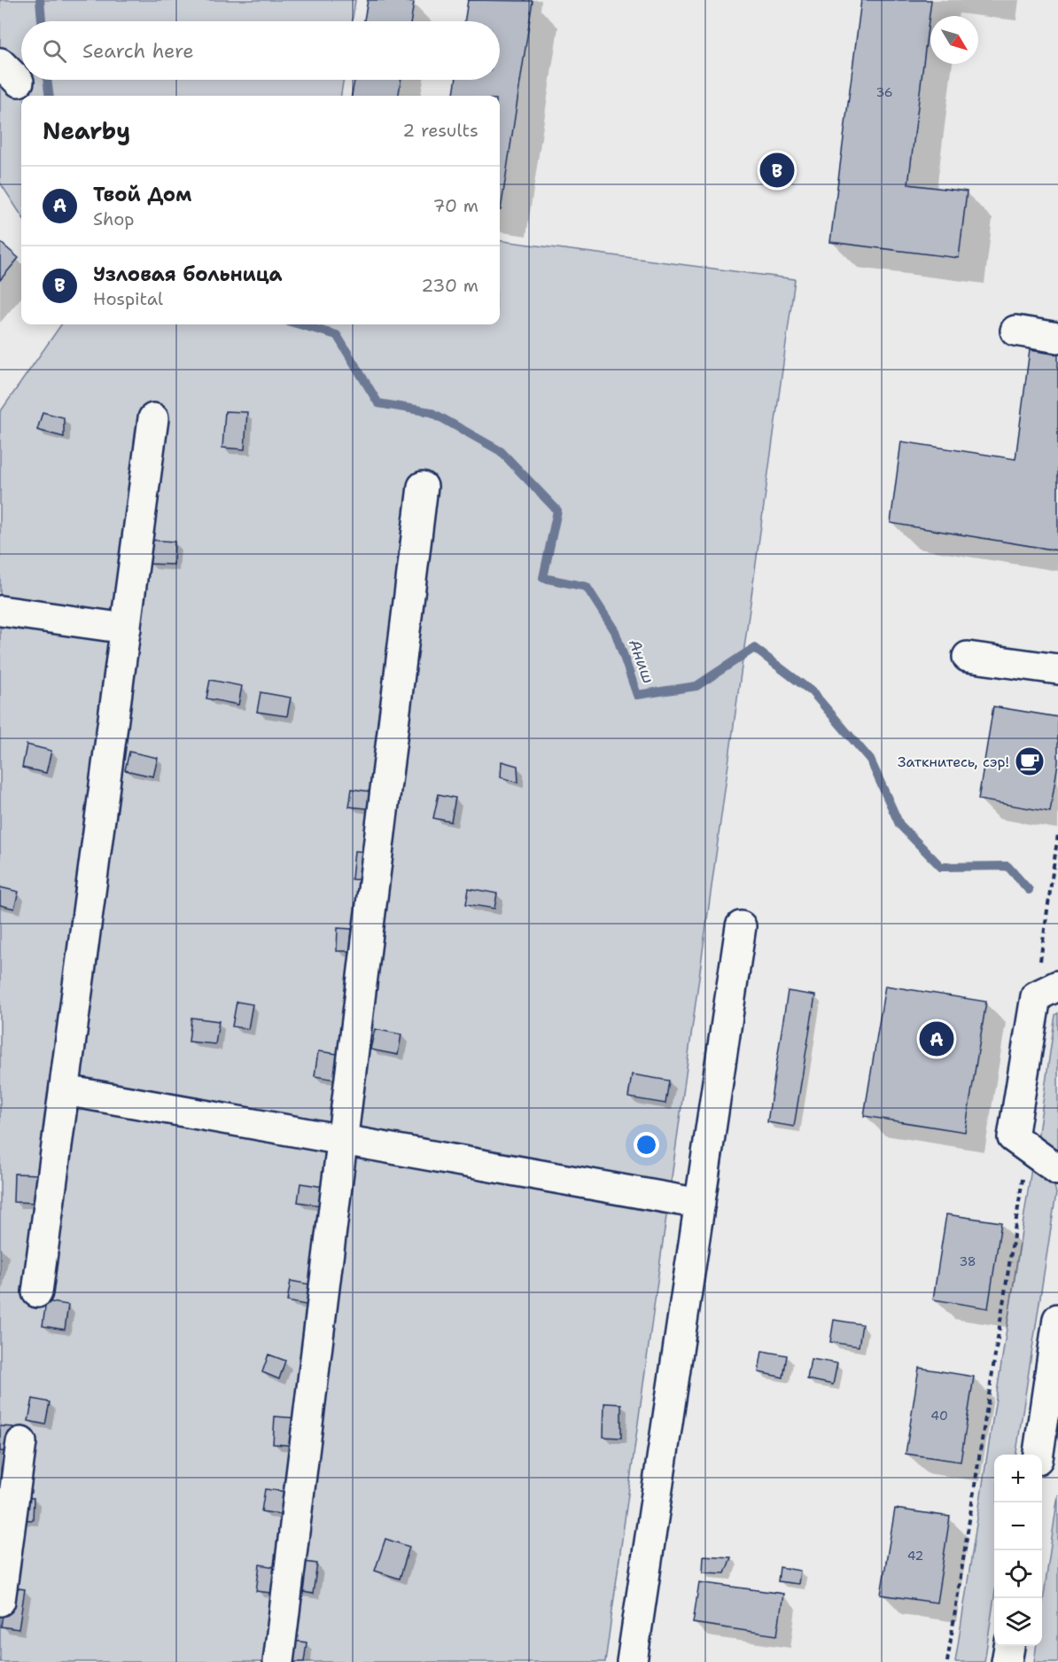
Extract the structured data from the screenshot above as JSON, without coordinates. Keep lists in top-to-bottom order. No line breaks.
{"water":["Аниш"],"places":{"cafe":["Заткнитесь, сэр!"]},"house_numbers":["36","38","40","42"],"north":"bottom right","page":{"search":"Search here","heading":["Nearby","2 results"],"pins":["B","A"],"list":[{"mark":"A","name":"Твой Дом","note":"Shop","value":"70 m"},{"mark":"B","name":"Узловая больница","note":"Hospital","value":"230 m"}],"map_buttons":["+","−"]}}
